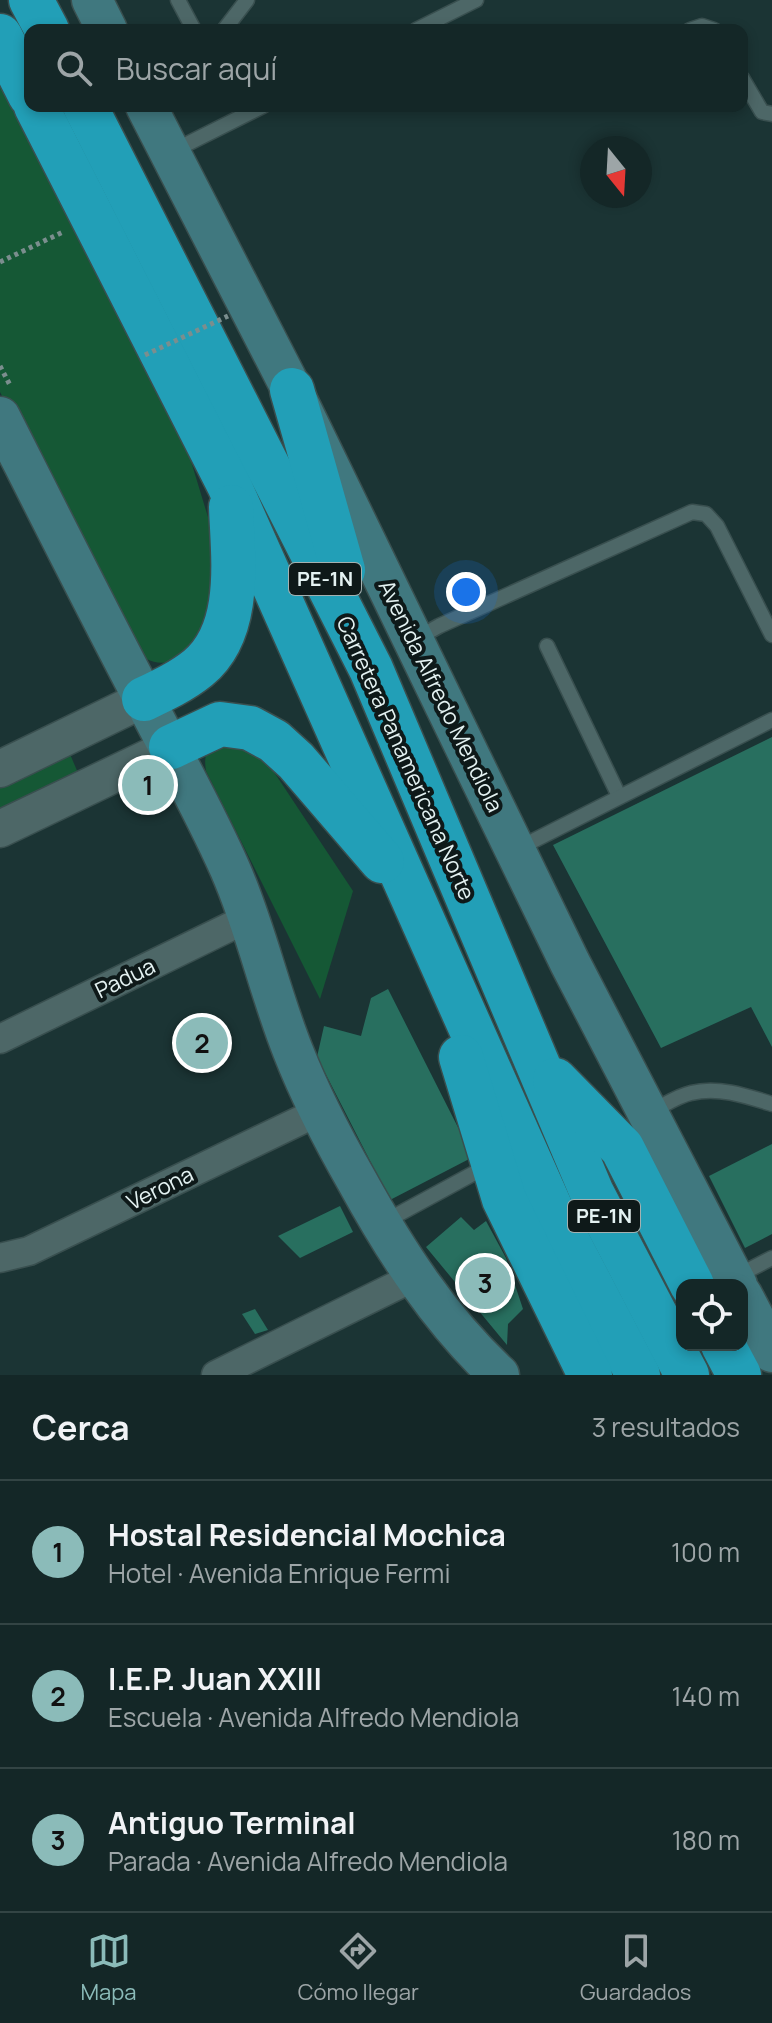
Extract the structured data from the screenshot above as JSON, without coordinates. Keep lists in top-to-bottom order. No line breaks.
{"streets":{"highway":["PE-1N","Carretera Panamericana Norte"],"main road":["Avenida Alfredo Mendiola"],"street":["Padua","Verona"]},"north":"bottom","page":{"search":"Buscar aquí","pins":["1","2","3"],"heading":["Cerca","3 resultados"],"list":[{"mark":"1","name":"Hostal Residencial Mochica","note":"Hotel · Avenida Enrique Fermi","value":"100 m"},{"mark":"2","name":"I.E.P. Juan XXIII","note":"Escuela · Avenida Alfredo Mendiola","value":"140 m"},{"mark":"3","name":"Antiguo Terminal","note":"Parada · Avenida Alfredo Mendiola","value":"180 m"}],"nav":["Mapa","Cómo llegar","Guardados"]}}
